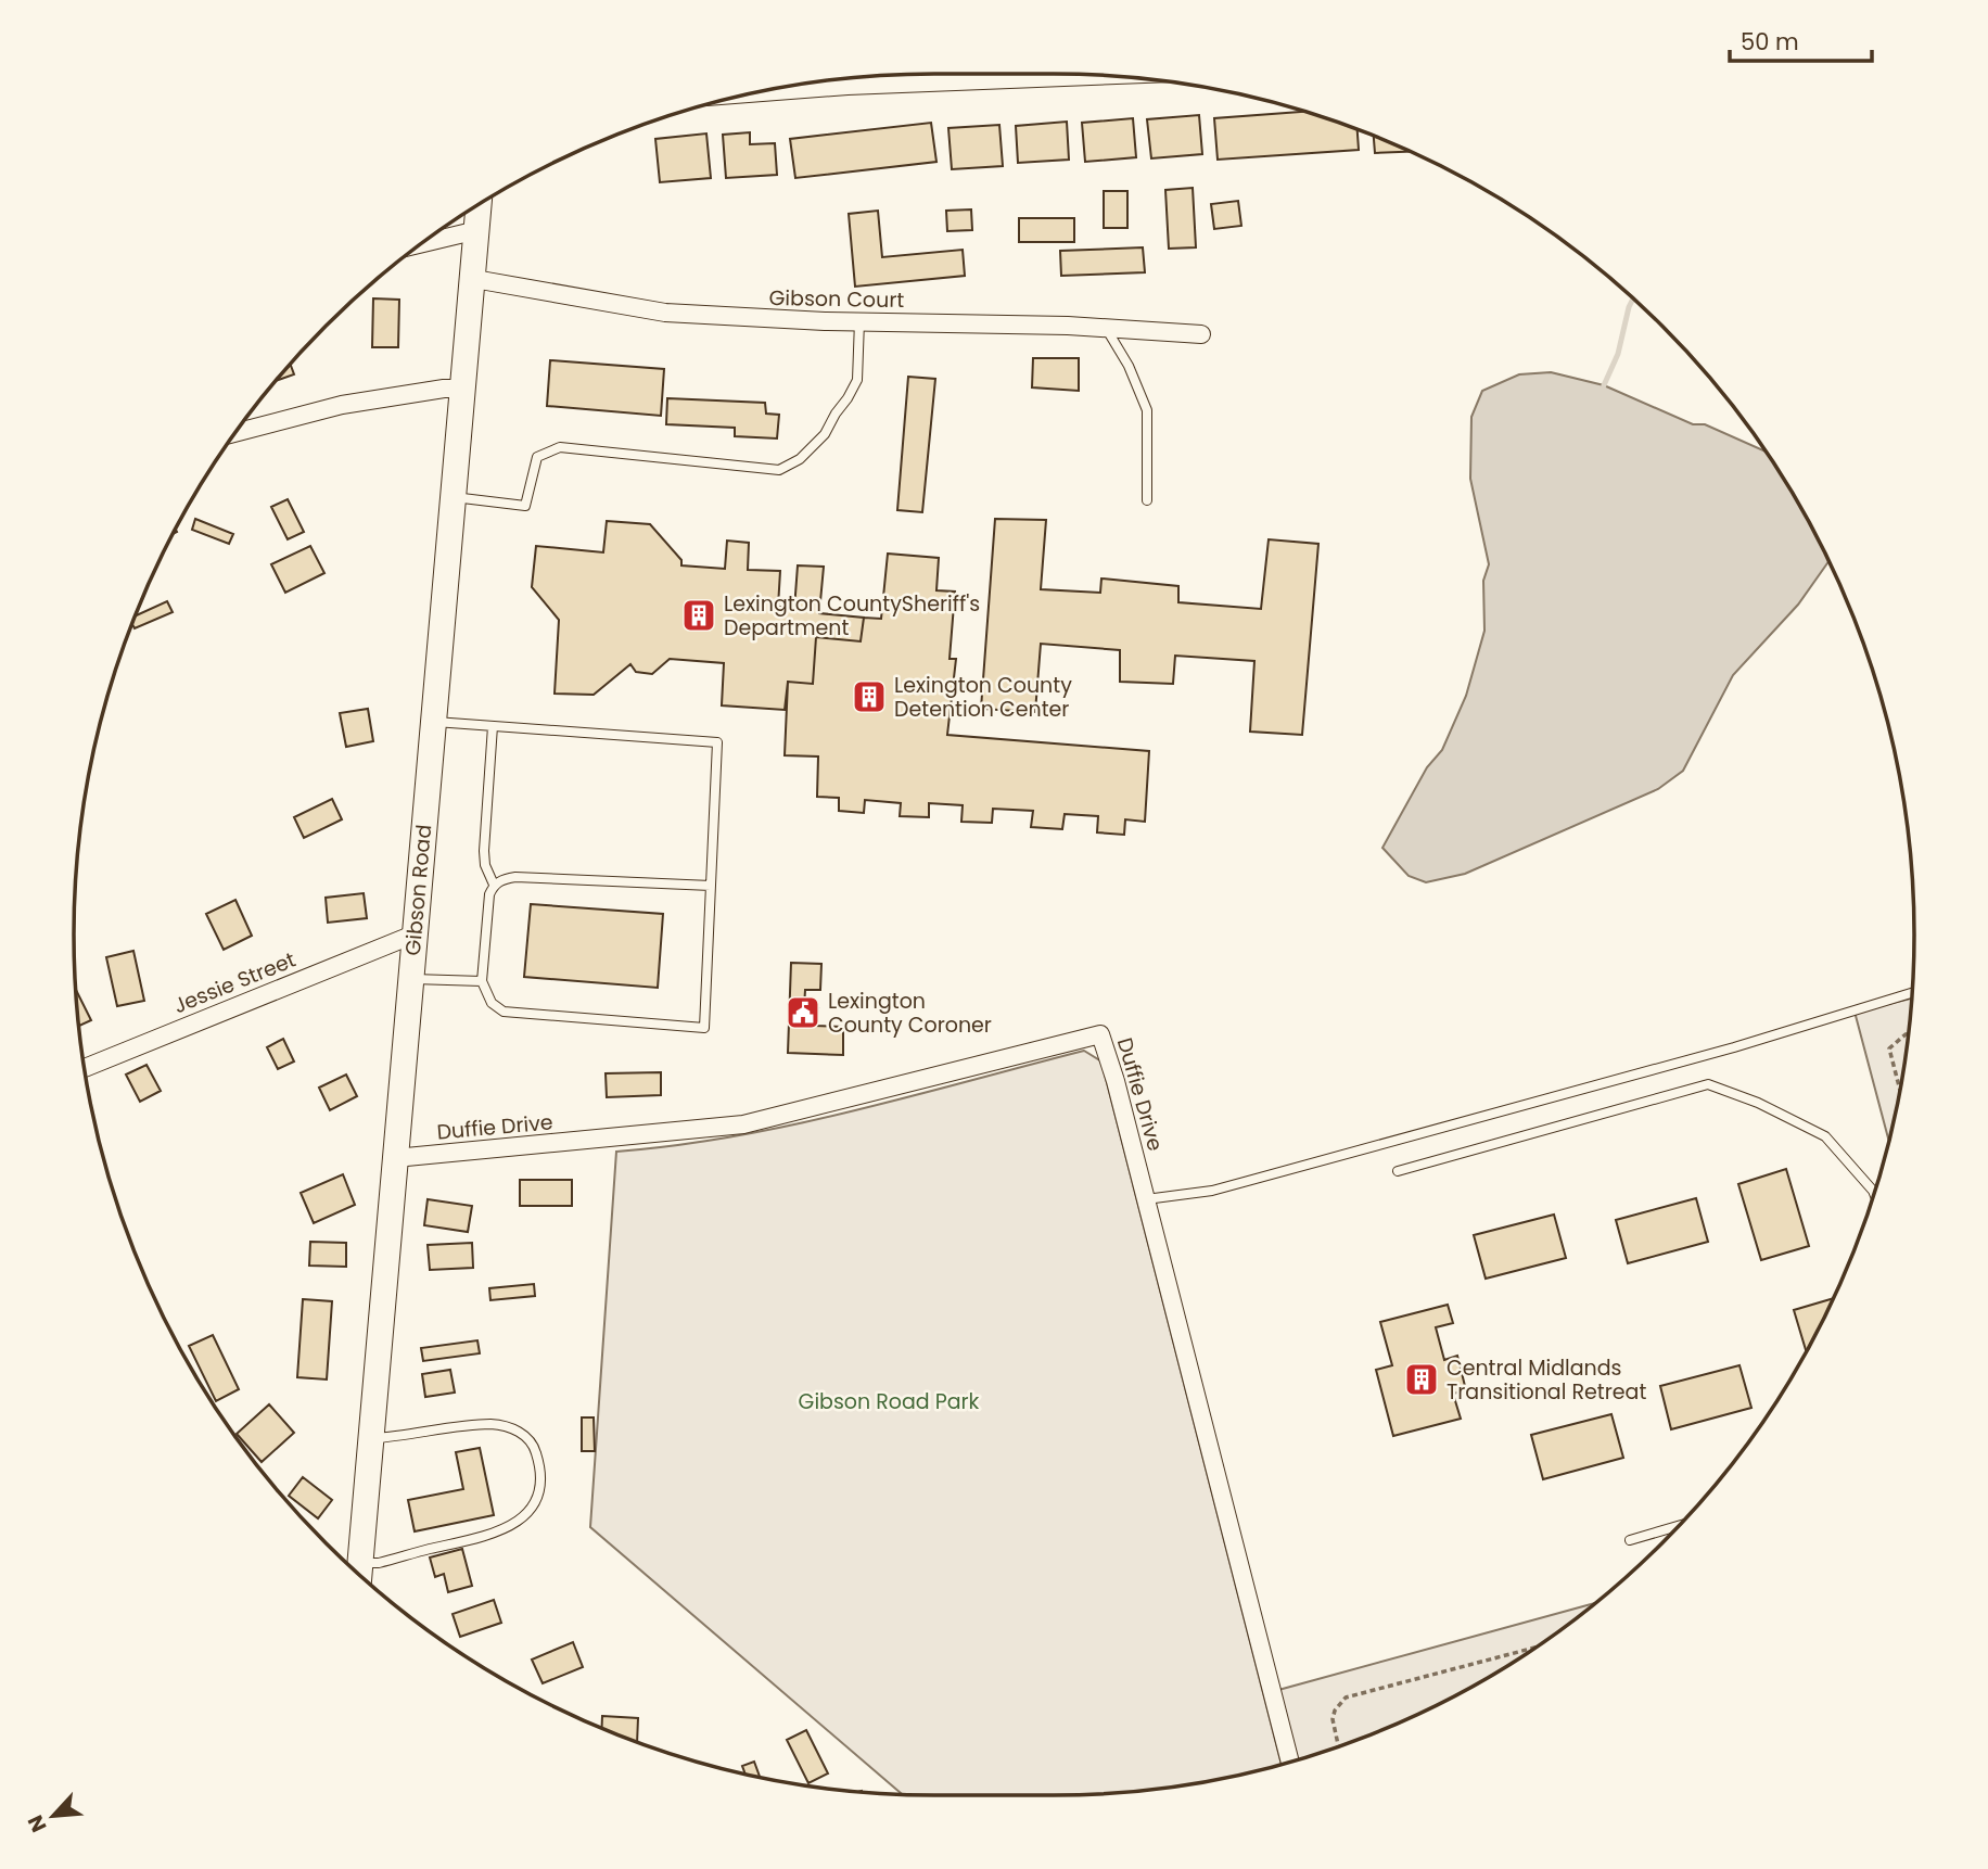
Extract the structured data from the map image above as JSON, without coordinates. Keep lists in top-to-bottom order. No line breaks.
{"streets":{"street":["Gibson Court","Gibson Road","Jessie Street","Duffie Drive"]},"crossings":[["Gibson Court","Gibson Road"],["Gibson Road","Jessie Street"],["Gibson Road","Duffie Drive"]],"parks":["Gibson Road Park"],"places":{"building":["Lexington CountySheriff's Department","Lexington County Detention Center","Central Midlands Transitional Retreat"],"public building":["Lexington County Coroner"]},"scale_bar":"50 m","north":"bottom left"}
